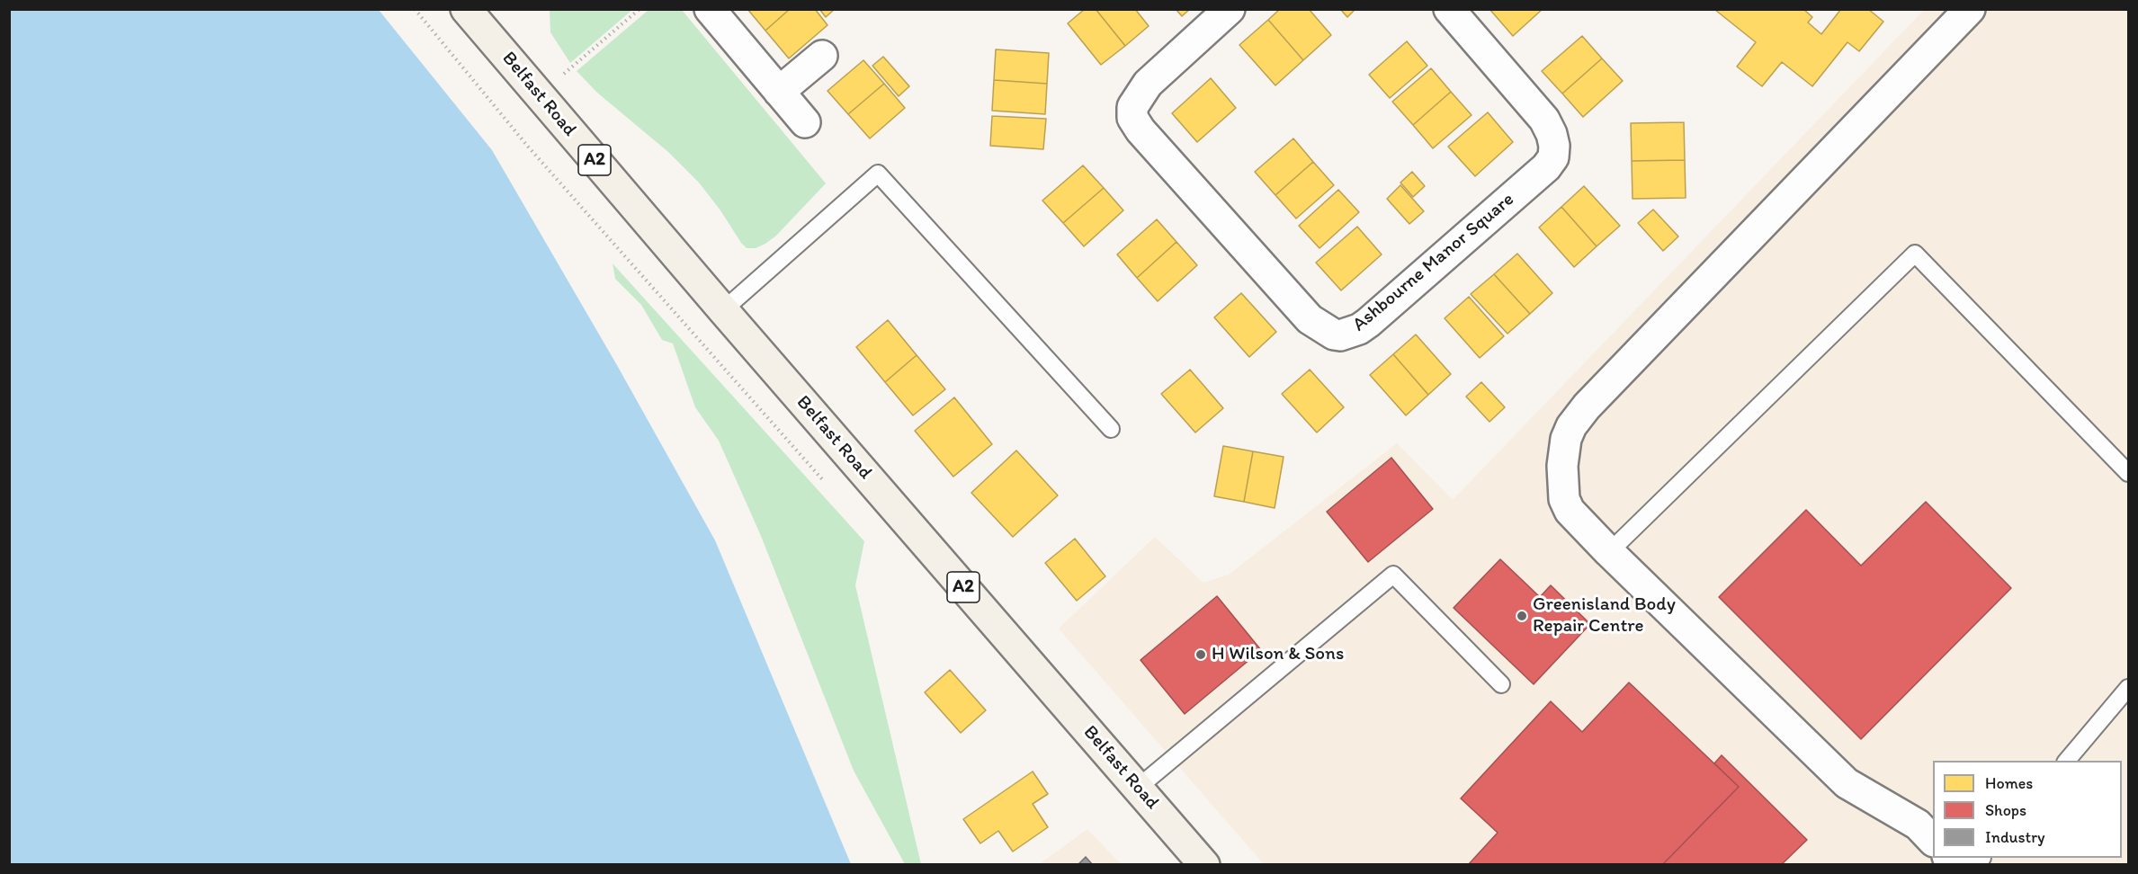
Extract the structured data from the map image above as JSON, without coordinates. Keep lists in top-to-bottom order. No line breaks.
{"streets":{"highway":["Belfast Road","A2"],"street":["Ashbourne Manor Square"]},"places":["Greenisland Body Repair Centre","H Wilson & Sons"],"legend":["Homes","Shops","Industry"]}
